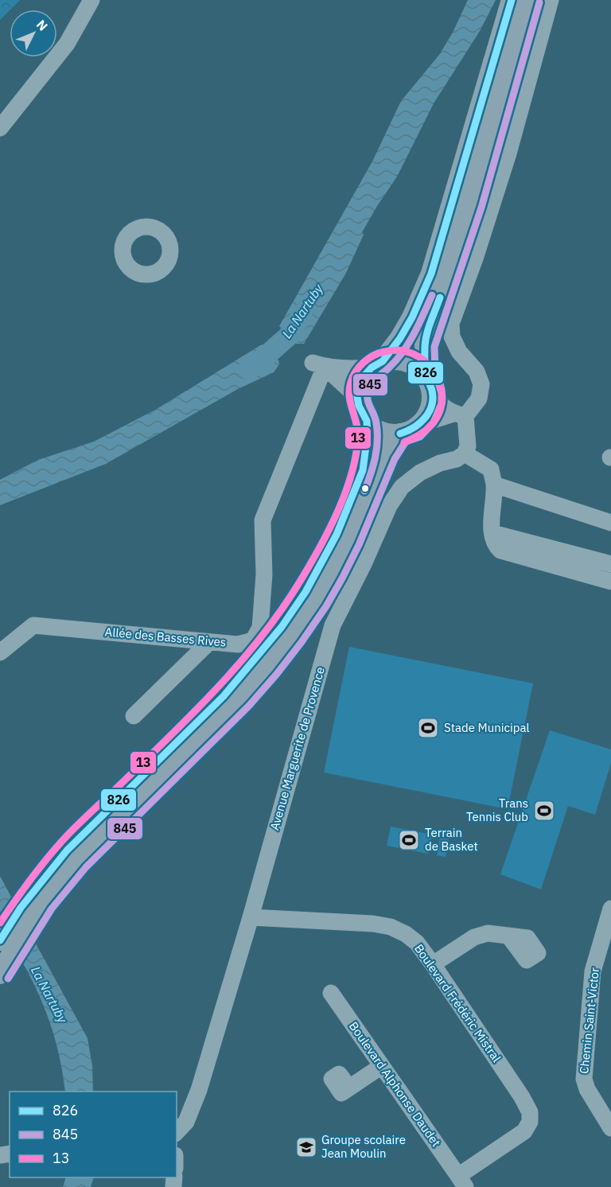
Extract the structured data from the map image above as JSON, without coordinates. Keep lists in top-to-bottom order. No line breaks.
{"streets":{"street":["Allée des Basses Rives","Avenue Marguerite de Provence","Boulevard Frédéric Mistral","Chemin Saint-Victor","Boulevard Alphonse Daudet"]},"crossings":[["Avenue Marguerite de Provence","Boulevard Frédéric Mistral"],["Boulevard Frédéric Mistral","Boulevard Alphonse Daudet"]],"water":["La Nartuby"],"places":{"sports":["Stade Municipal","Trans Tennis Club","Terrain de Basket"],"school or university":["Groupe scolaire Jean Moulin"]},"lines":["transit line 826","transit line 845","transit line 13"],"legend":["826","845","13"],"north":"top right"}
